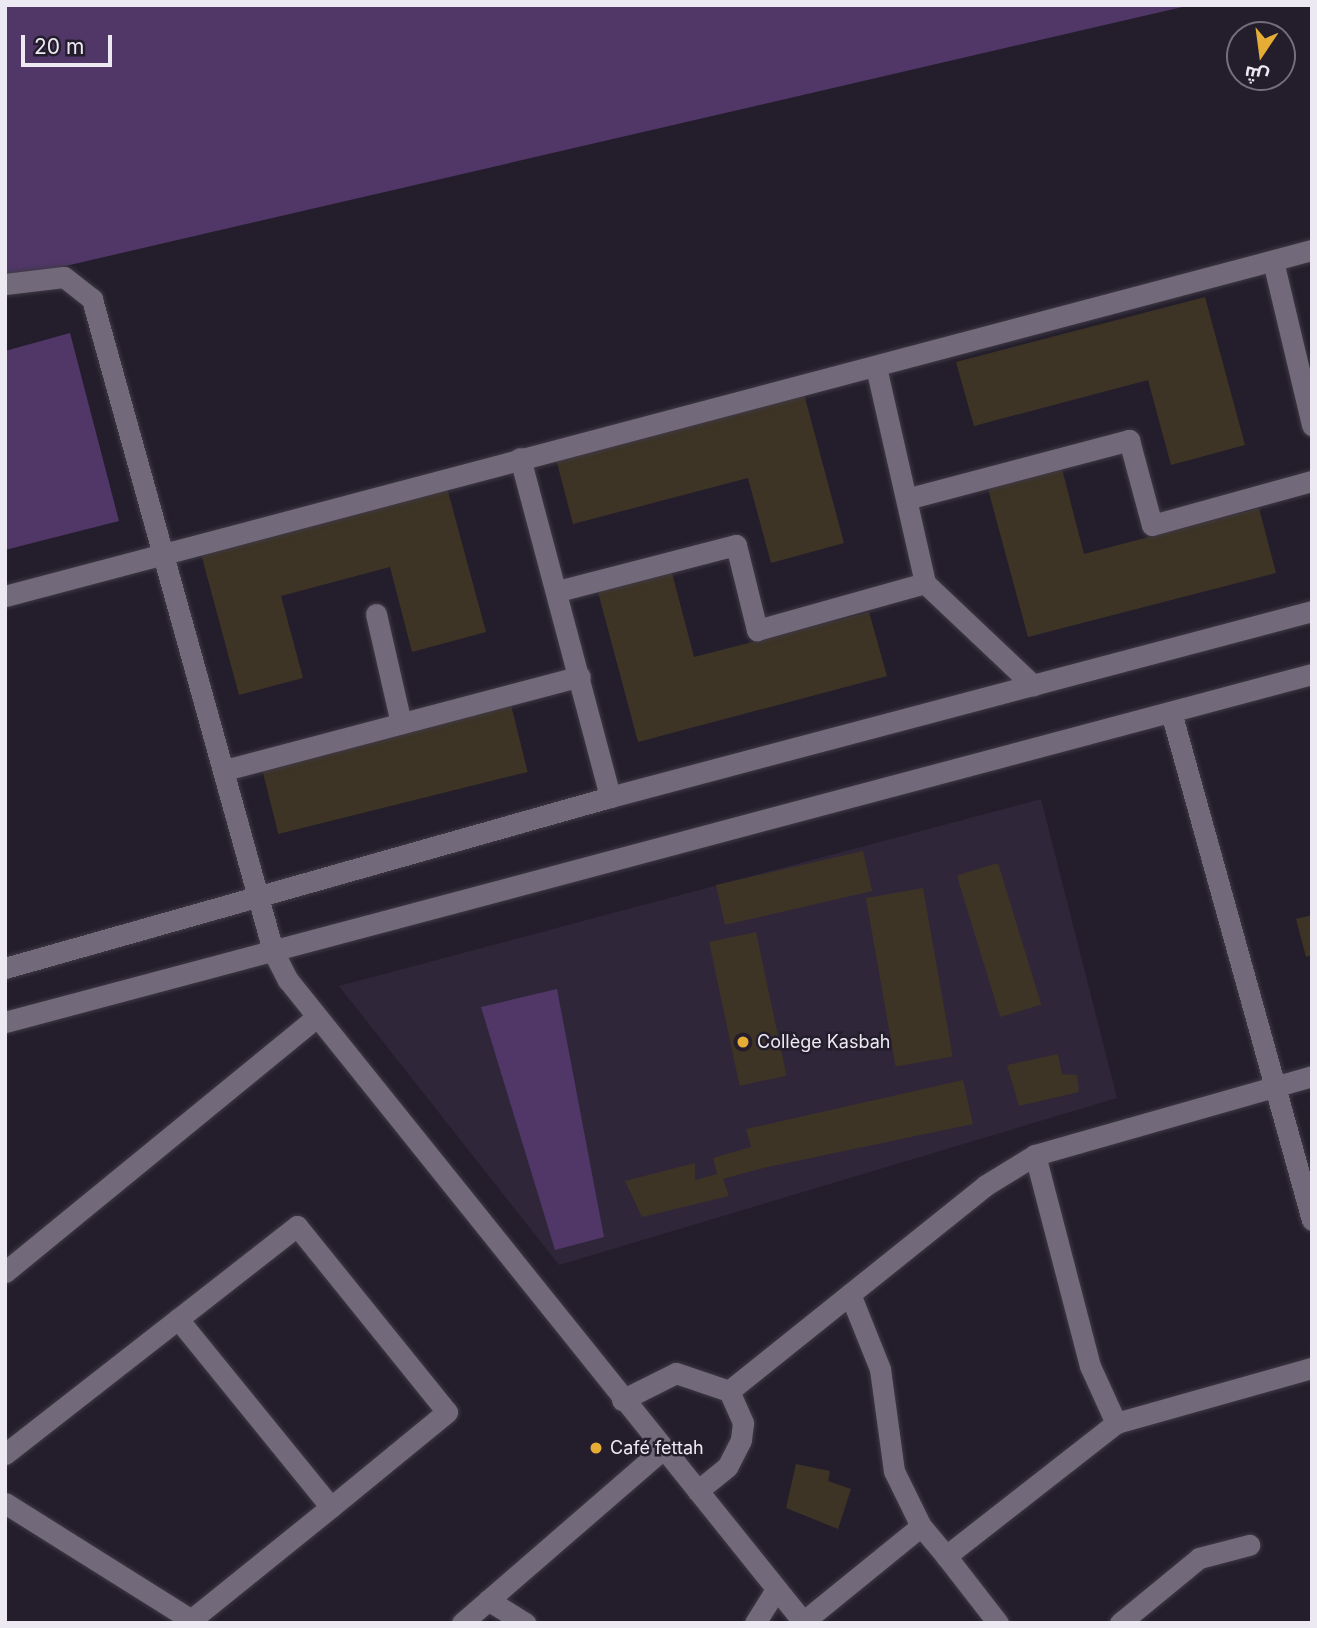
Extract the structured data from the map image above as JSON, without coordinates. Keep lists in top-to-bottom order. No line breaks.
{"places":["Collège Kasbah","Café fettah"],"scale_bar":"20 m","north":"bottom"}
